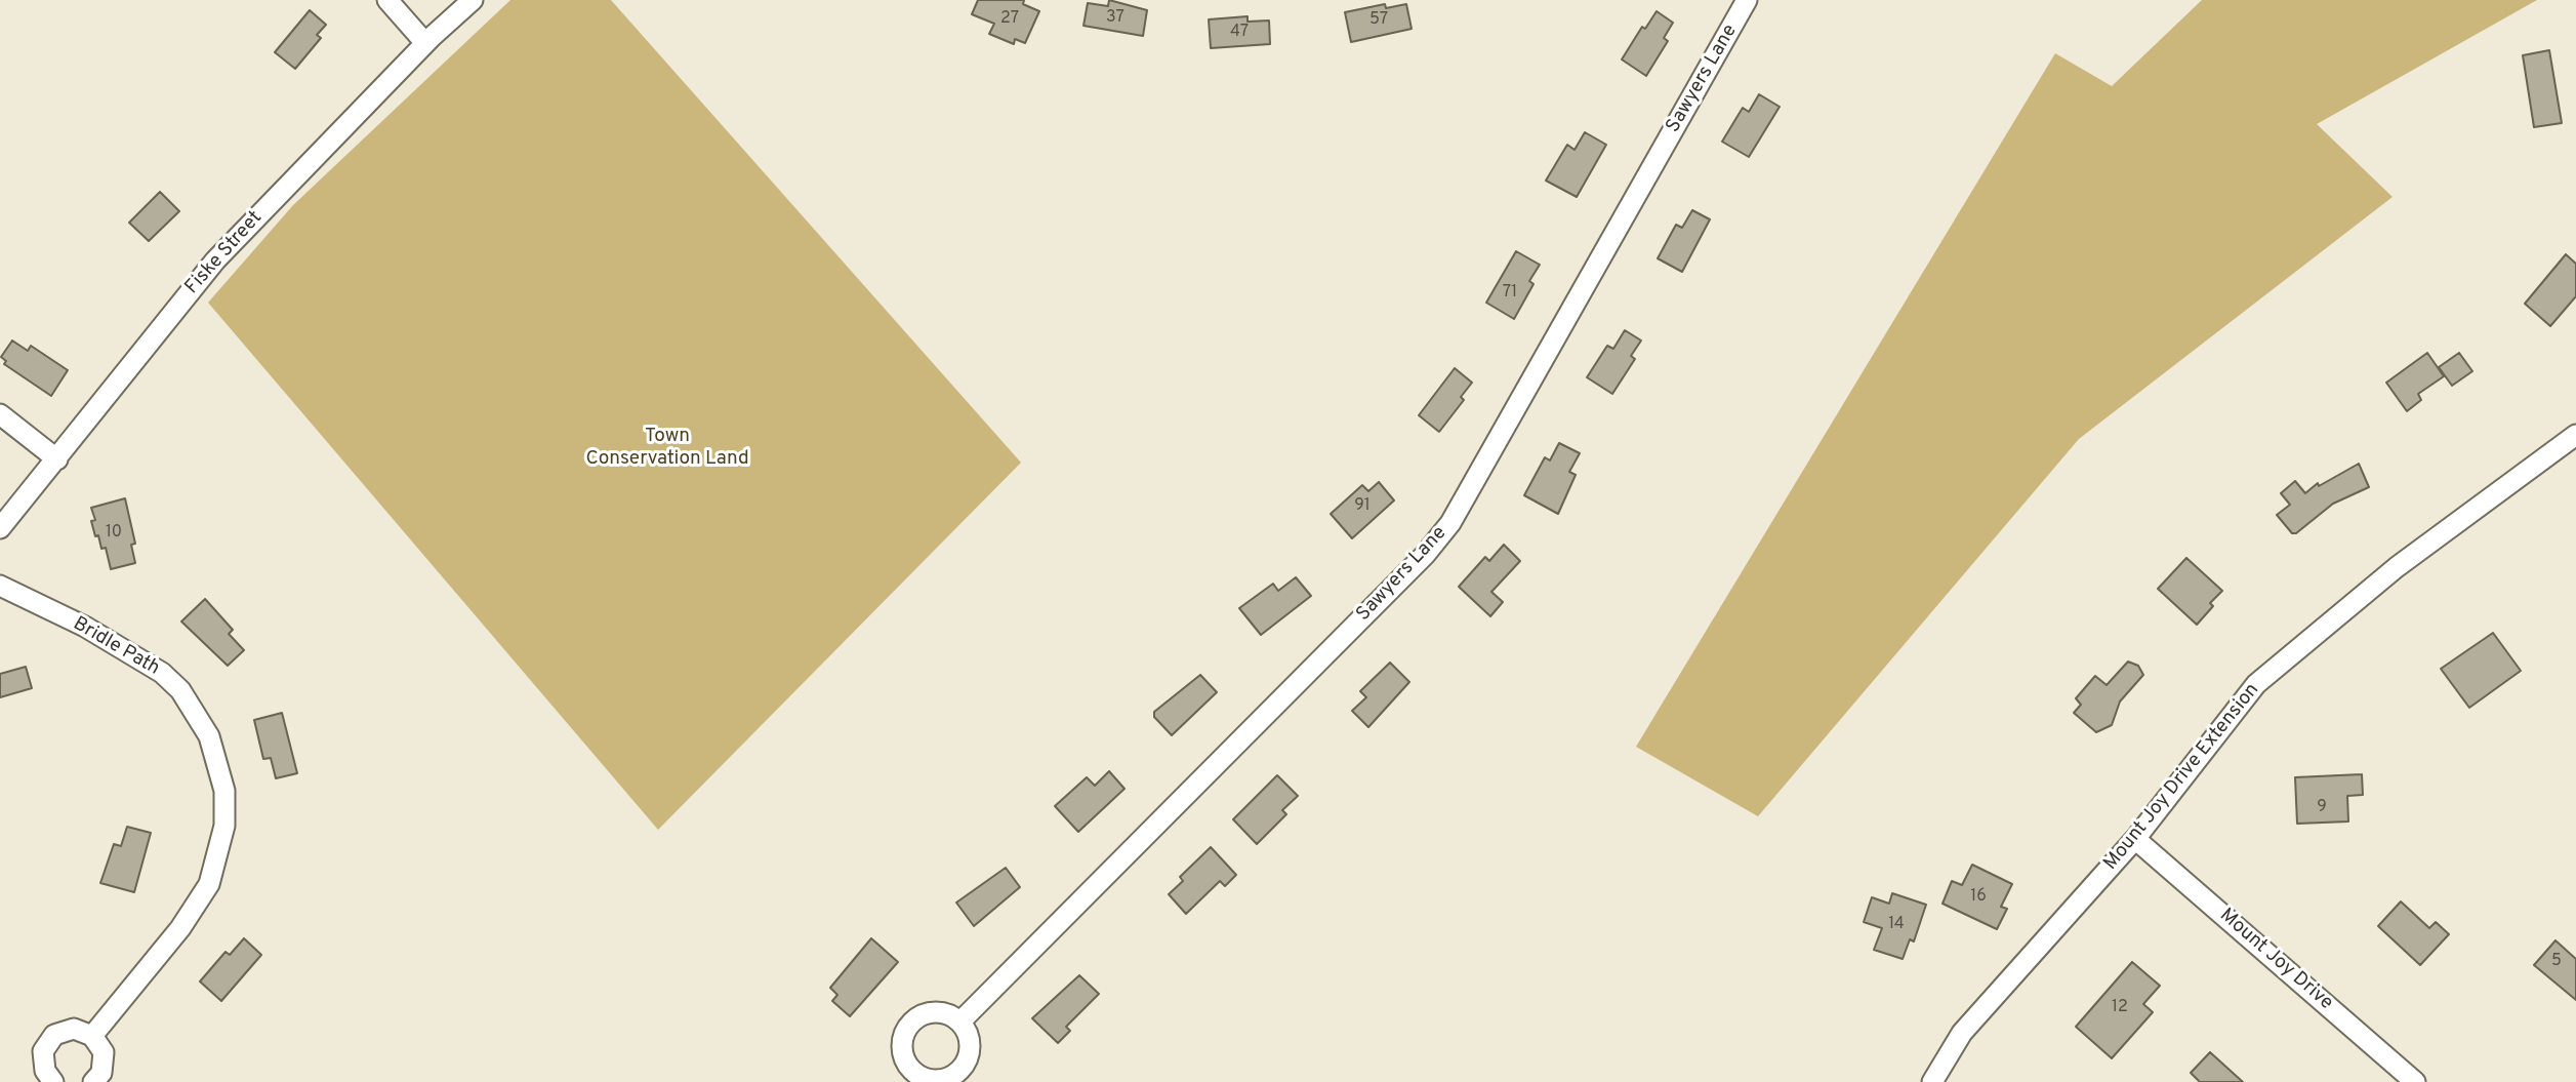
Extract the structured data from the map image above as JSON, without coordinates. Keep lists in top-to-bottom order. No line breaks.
{"streets":{"street":["Sawyers Lane","Fiske Street","Bridle Path","Mount Joy Drive Extension","Mount Joy Drive"]},"crossings":[["Mount Joy Drive Extension","Mount Joy Drive"]],"parks":["Town Conservation Land"],"house_numbers":["37","27","57","47","71","91","10","9","16","14","5","12"]}
